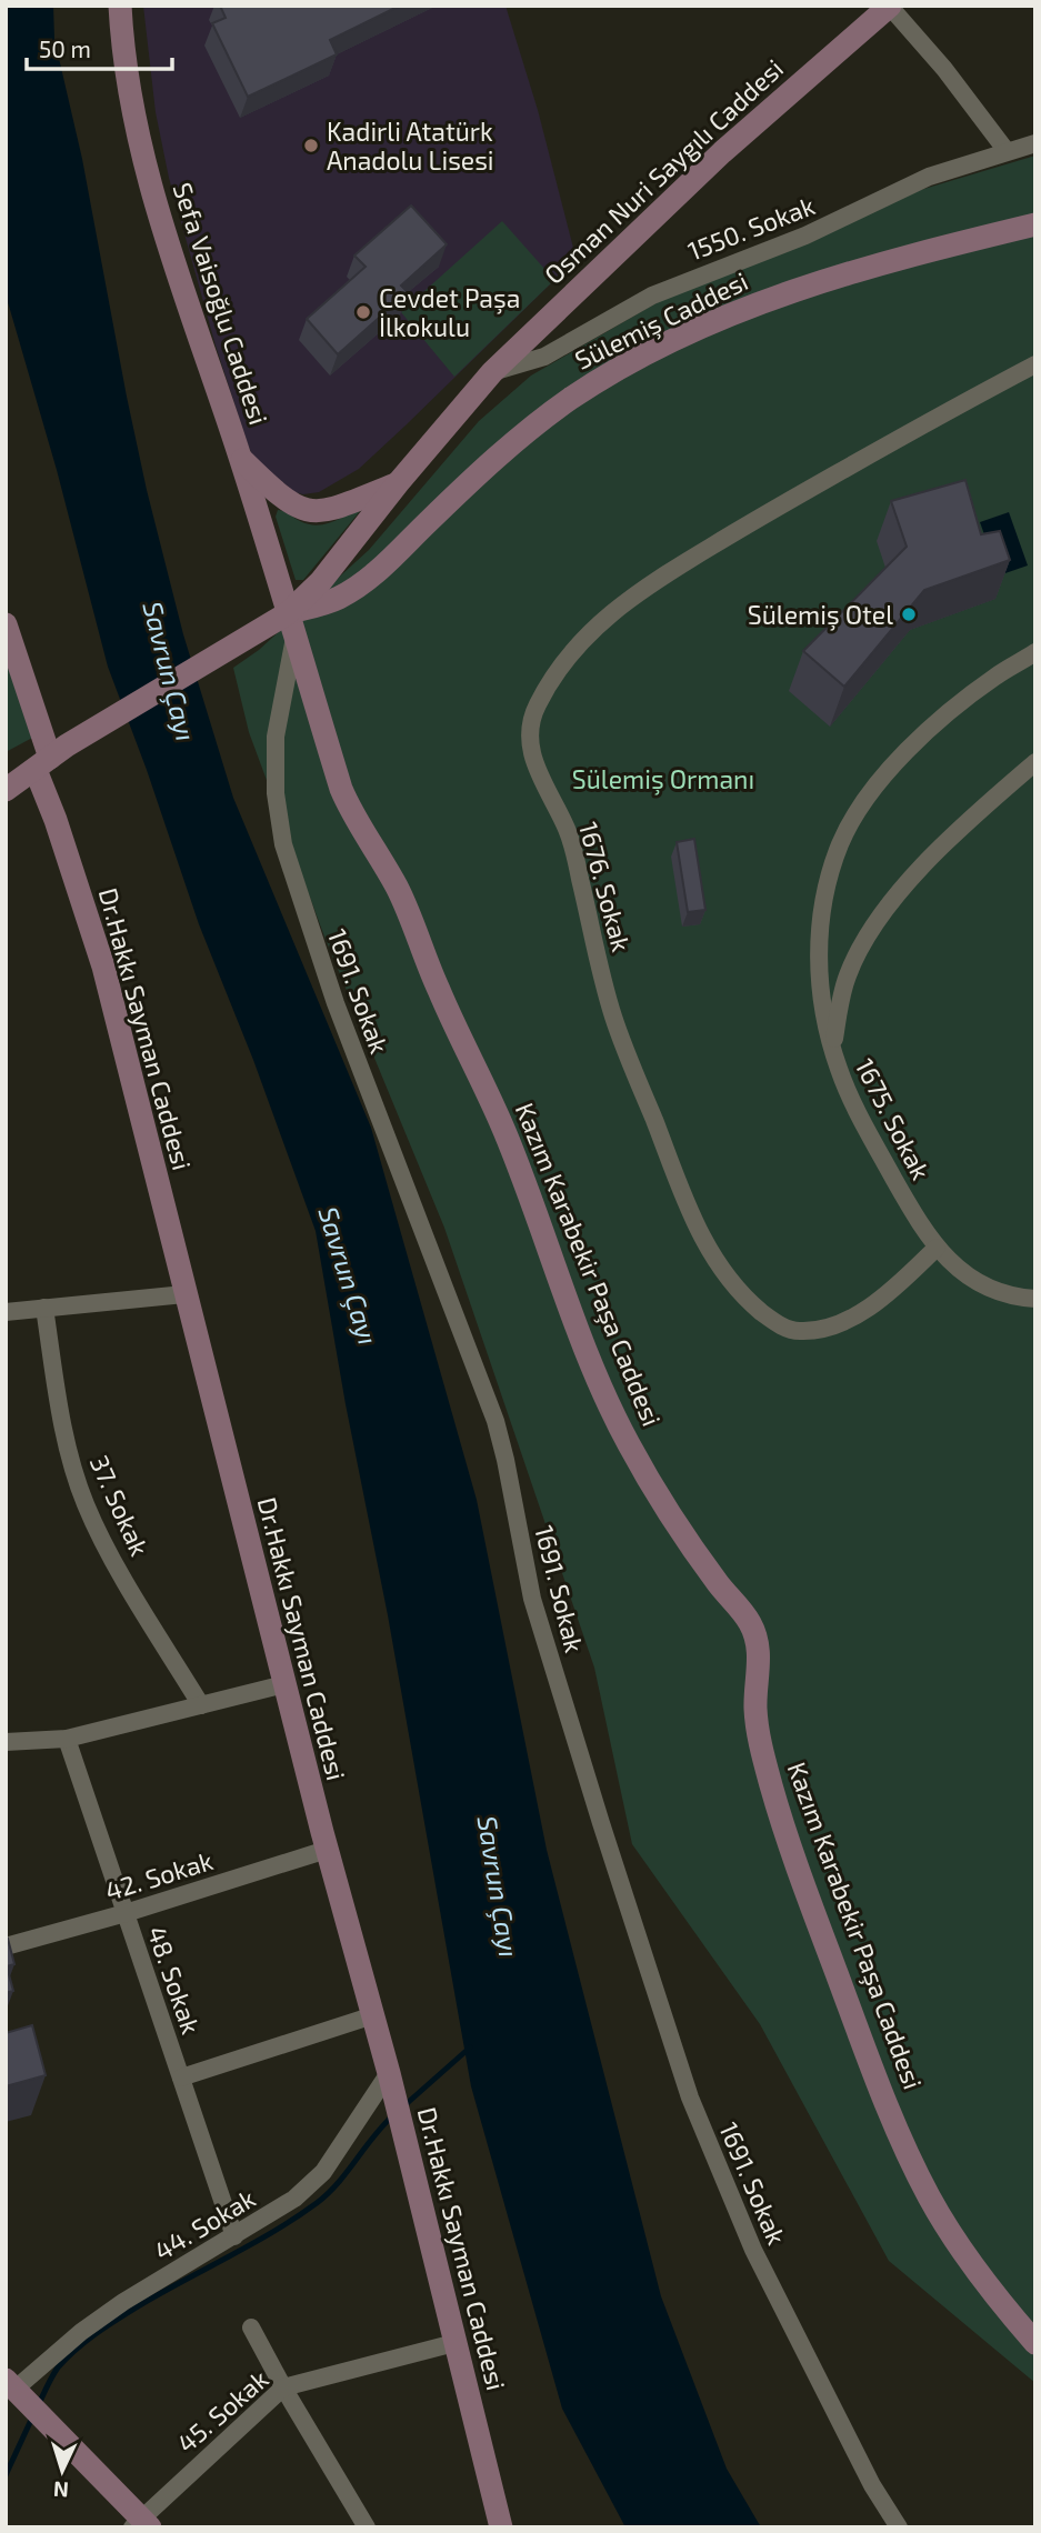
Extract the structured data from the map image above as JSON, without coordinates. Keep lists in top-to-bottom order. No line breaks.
{"streets":{"street":["Osman Nuri Saygılı Caddesi","1550. Sokak","Sefa Vaisoğlu Caddesi","Sülemiş Caddesi","1676. Sokak","1691. Sokak","Dr.Hakkı Sayman Caddesi","1675. Sokak","Kazım Karabekir Paşa Caddesi","37. Sokak","42. Sokak","48. Sokak","44. Sokak","45. Sokak"]},"crossings":[["Osman Nuri Saygılı Caddesi","1550. Sokak"],["Osman Nuri Saygılı Caddesi","Sefa Vaisoğlu Caddesi"],["Osman Nuri Saygılı Caddesi","Sülemiş Caddesi"],["Osman Nuri Saygılı Caddesi","1691. Sokak"],["Osman Nuri Saygılı Caddesi","Dr.Hakkı Sayman Caddesi"],["Osman Nuri Saygılı Caddesi","Kazım Karabekir Paşa Caddesi"],["Sefa Vaisoğlu Caddesi","Sülemiş Caddesi"],["Sefa Vaisoğlu Caddesi","1691. Sokak"],["Sefa Vaisoğlu Caddesi","Kazım Karabekir Paşa Caddesi"],["Sülemiş Caddesi","1691. Sokak"],["Sülemiş Caddesi","Kazım Karabekir Paşa Caddesi"],["1676. Sokak","1675. Sokak"],["1691. Sokak","Kazım Karabekir Paşa Caddesi"],["Dr.Hakkı Sayman Caddesi","42. Sokak"],["Dr.Hakkı Sayman Caddesi","44. Sokak"],["Dr.Hakkı Sayman Caddesi","45. Sokak"],["42. Sokak","48. Sokak"],["48. Sokak","44. Sokak"]],"water":["Savrun Çayı"],"parks":["Sülemiş Ormanı"],"places":["Kadirli Atatürk Anadolu Lisesi","Cevdet Paşa İlkokulu","Sülemiş Otel"],"scale_bar":"50 m","north":"bottom"}
